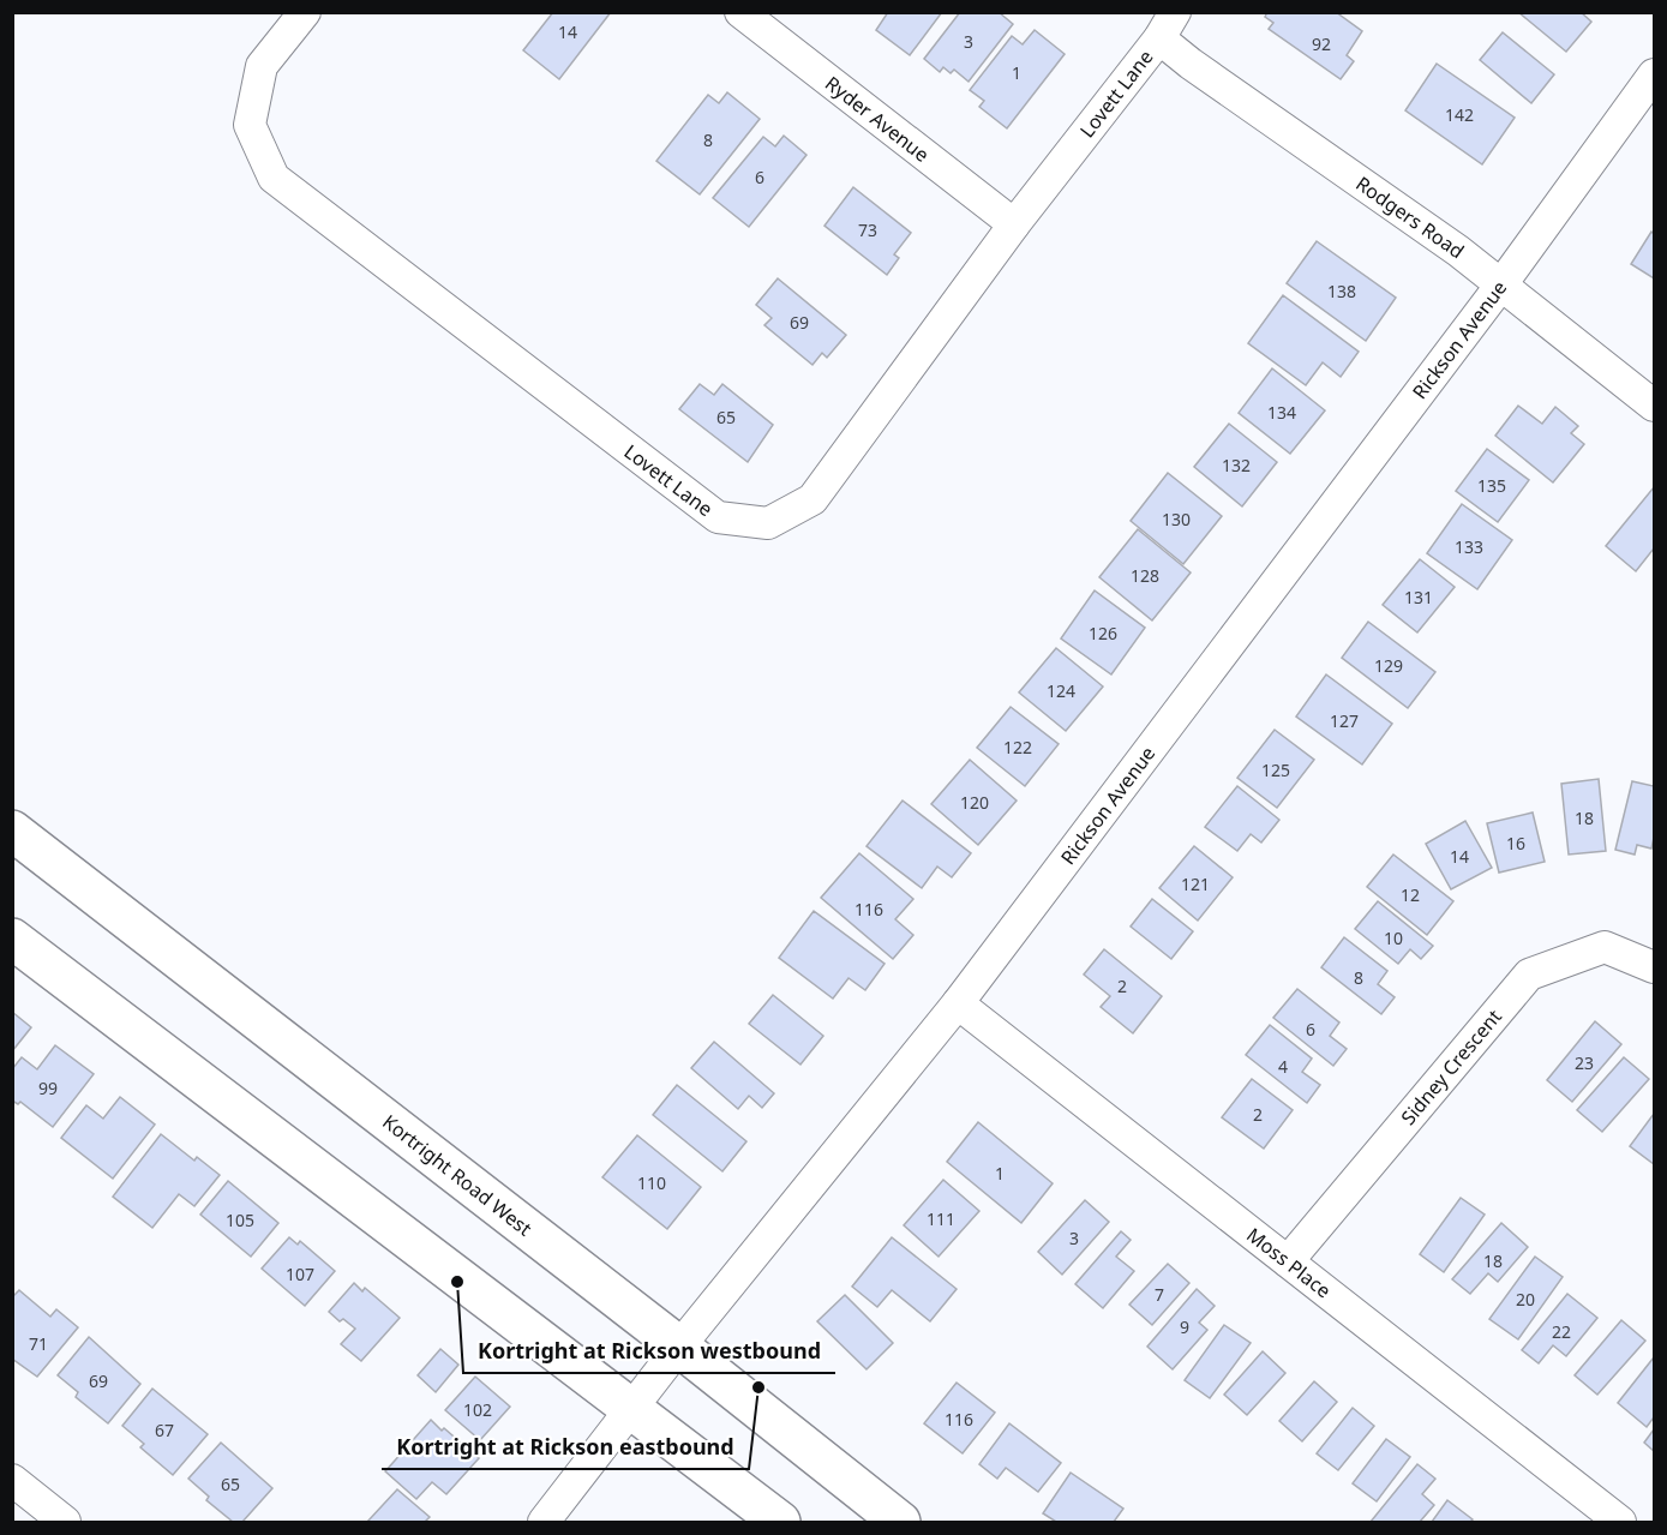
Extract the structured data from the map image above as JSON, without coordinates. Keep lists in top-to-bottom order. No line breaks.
{"streets":{"street":["Lovett Lane","Ryder Avenue","Rodgers Road","Rickson Avenue","Sidney Crescent","Kortright Road West","Moss Place"]},"crossings":[["Lovett Lane","Ryder Avenue"],["Lovett Lane","Rodgers Road"],["Rodgers Road","Rickson Avenue"],["Rickson Avenue","Kortright Road West"],["Rickson Avenue","Moss Place"],["Sidney Crescent","Moss Place"]],"places":["Kortright at Rickson westbound","Kortright at Rickson eastbound"],"house_numbers":["14","3","92","1","142","8","6","73","138","69","134","65","132","135","130","133","128","131","126","129","124","127","122","125","120","18","16","14","121","12","116","10","8","2","6","23","4","99","2","1","110","111","105","3","18","107","7","20","9","22","71","69","102","116","67","65"]}
